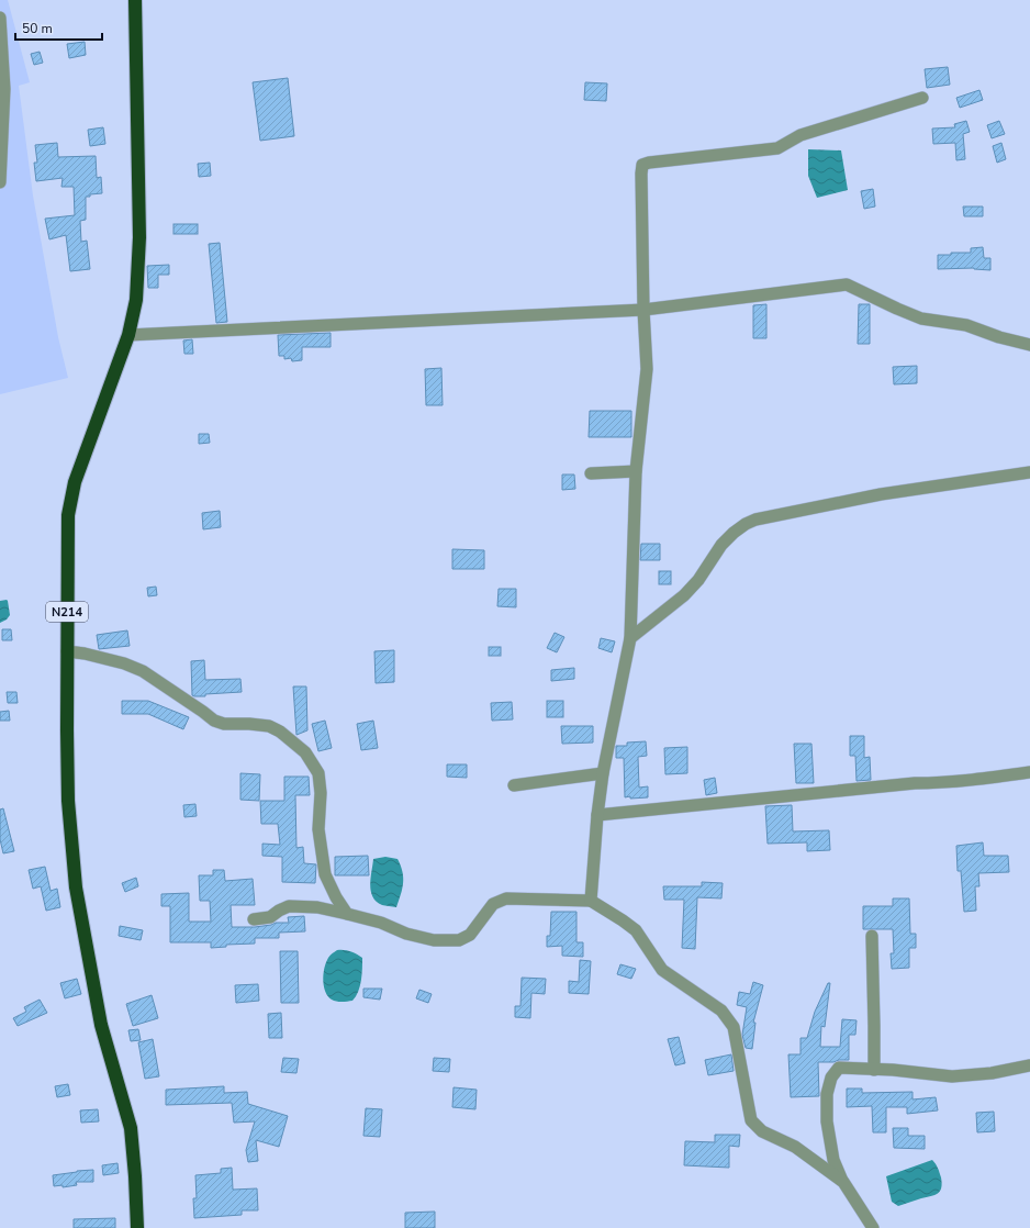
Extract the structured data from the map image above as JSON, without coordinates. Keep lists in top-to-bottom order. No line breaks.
{"streets":{"highway":["N214"]},"scale_bar":"50 m"}
